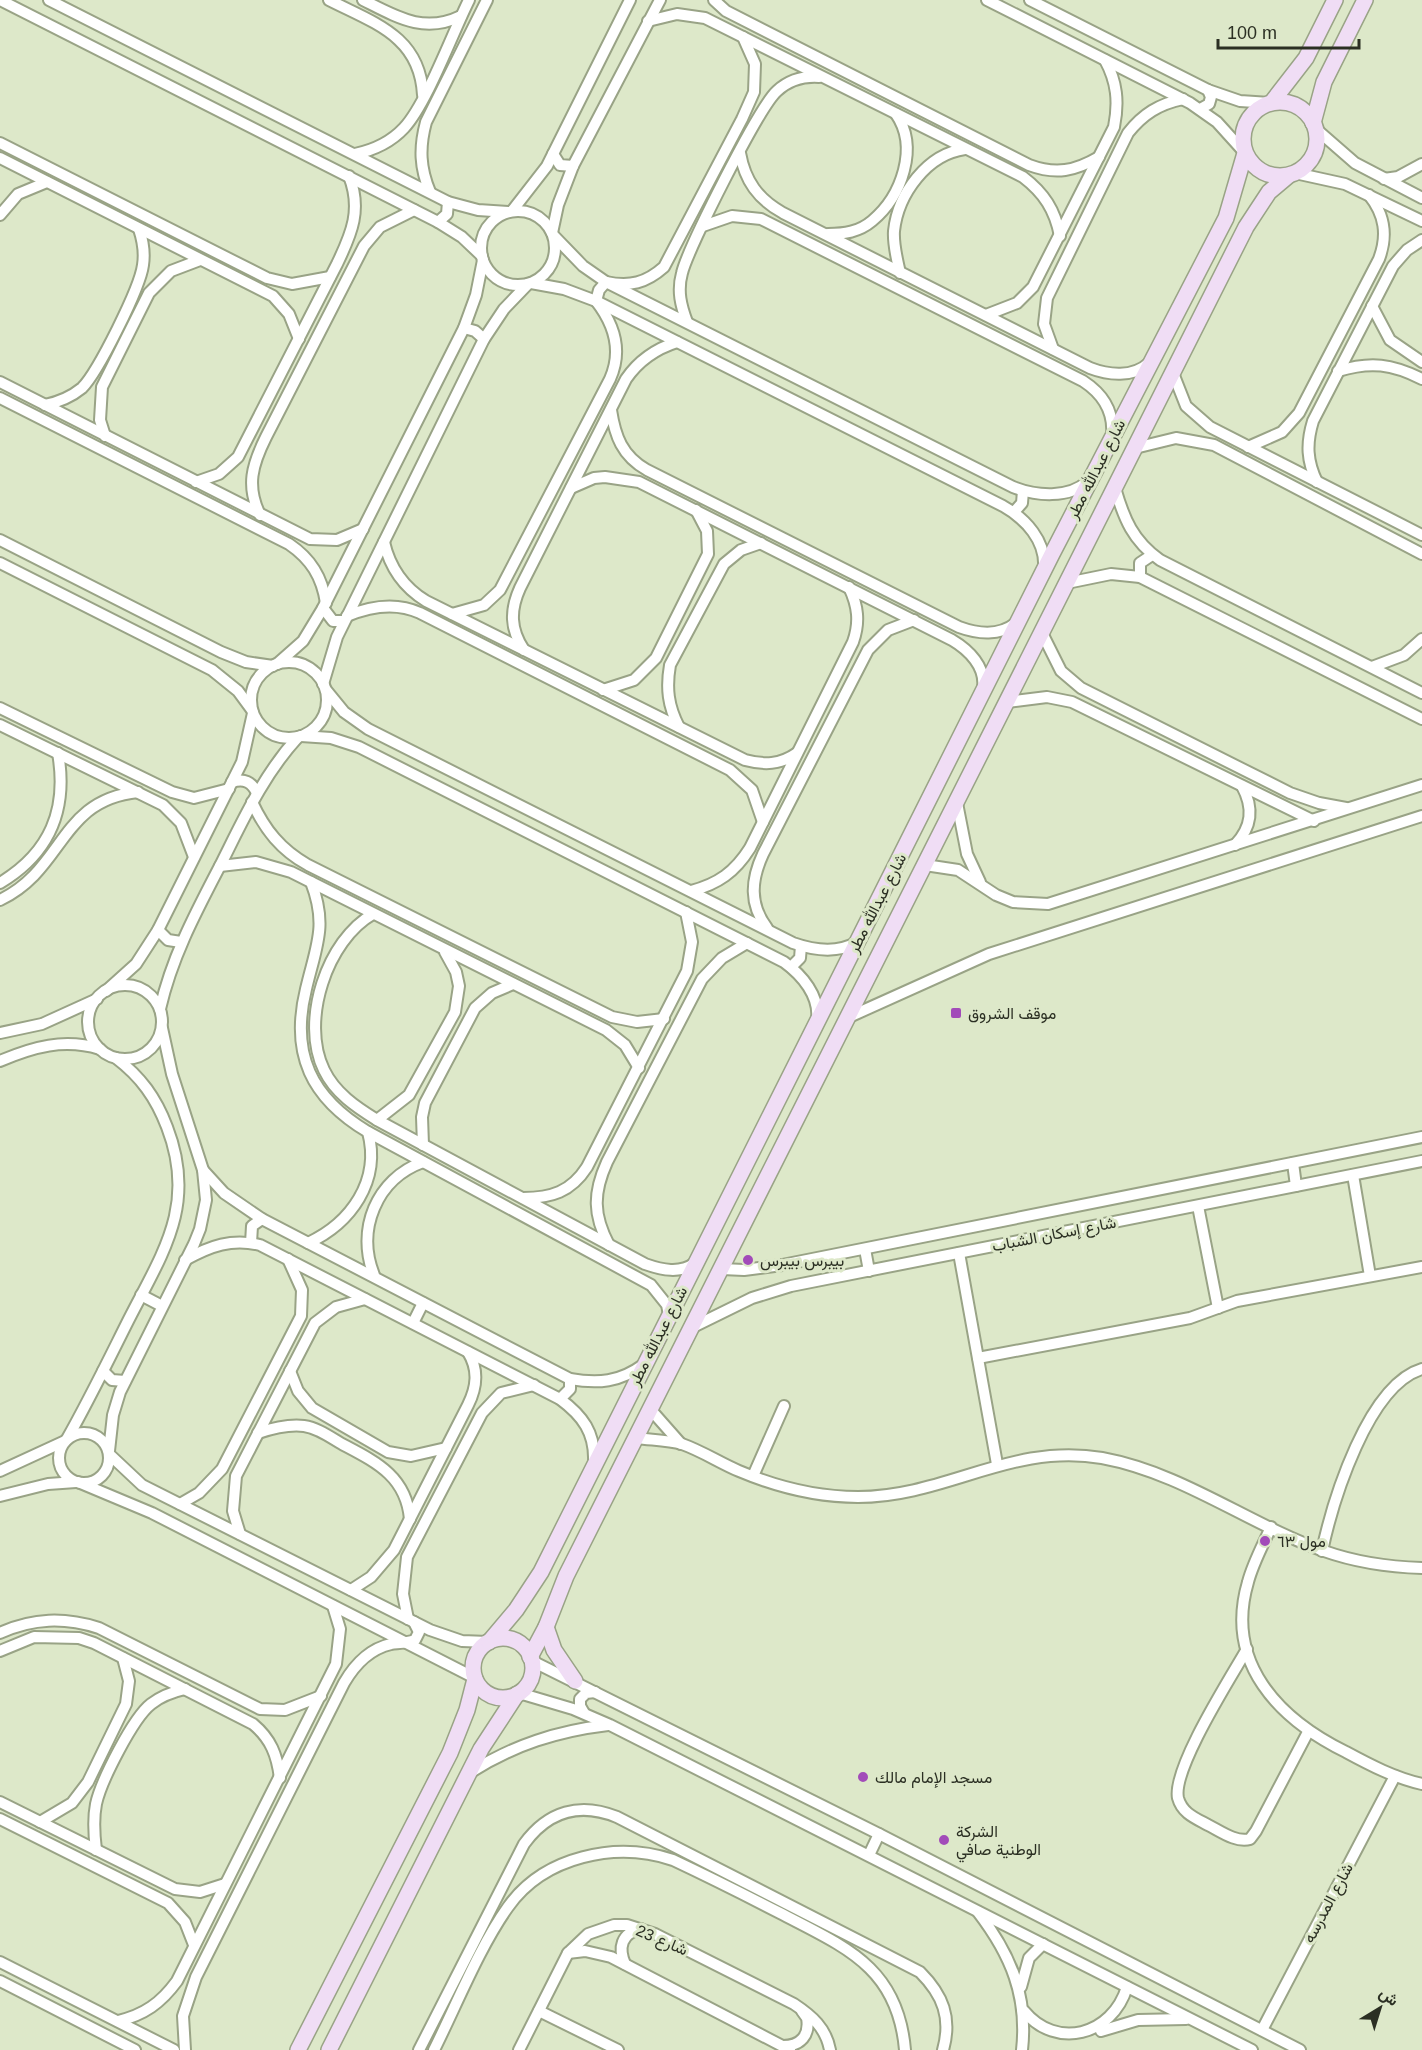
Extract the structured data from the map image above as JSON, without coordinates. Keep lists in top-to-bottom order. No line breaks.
{"streets":{"street":["شارع عبدالله مطر","شارع إسكان الشباب","شارع المدرسه","شارع 23"]},"crossings":[["شارع عبدالله مطر","شارع إسكان الشباب"]],"places":{"transit":["موقف الشروق"],"other":["بيبرس بيبرس","مول ٦٣","مسجد الإمام مالك","الشركة الوطنية صافي"]},"scale_bar":"100 m","north":"top right"}
